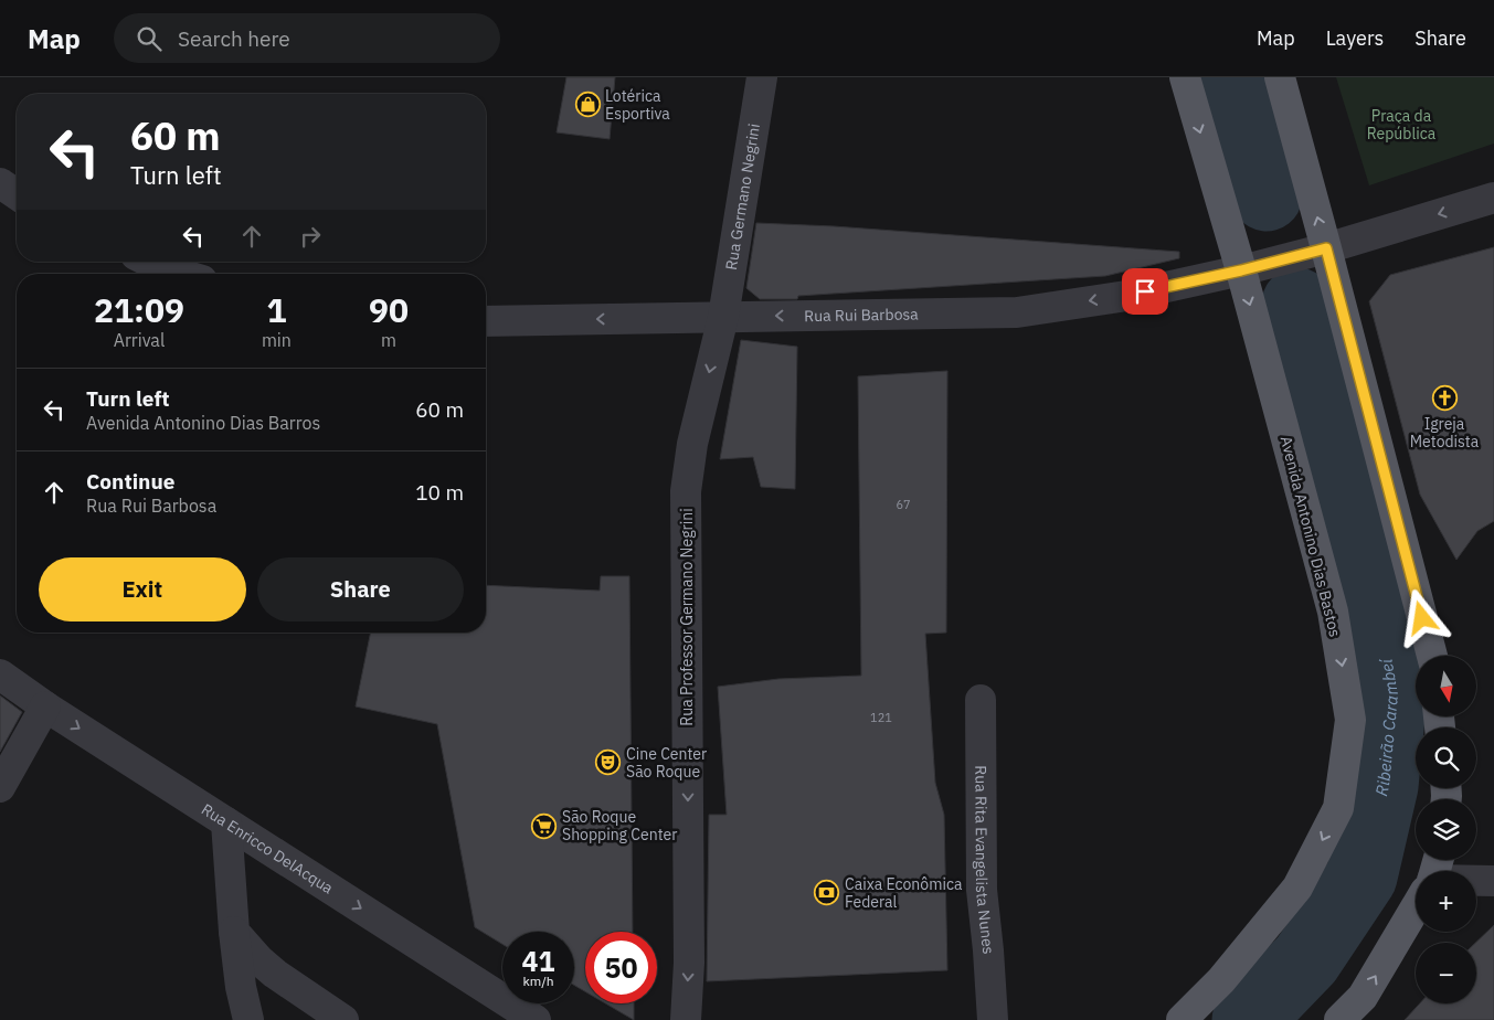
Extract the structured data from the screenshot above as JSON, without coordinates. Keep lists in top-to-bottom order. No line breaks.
{"streets":{"main road":["Avenida Antonino Dias Bastos"],"street":["Rua Germano Negrini","Rua Rui Barbosa","Rua Professor Germano Negrini","Rua Enricco DelAcqua","Rua Rita Evangelista Nunes"]},"crossings":[["Rua Germano Negrini","Rua Rui Barbosa"],["Rua Germano Negrini","Rua Professor Germano Negrini"],["Rua Rui Barbosa","Avenida Antonino Dias Bastos"],["Rua Rui Barbosa","Rua Professor Germano Negrini"]],"one_way":["Rua Rui Barbosa","Rua Professor Germano Negrini","Rua Enricco DelAcqua"],"water":["Ribeirão Carambeí"],"parks":["Praça da República"],"places":{"shop":["Lotérica Esportiva"],"church":["Igreja Metodista"],"theatre":["Cine Center São Roque"],"supermarket":["São Roque Shopping Center"],"bank":["Caixa Econômica Federal"]},"house_numbers":["67","121"],"north":"bottom","page":{"header":"Map","search":"Search here","nav":["Map","Layers","Share"],"turn":["60 m","Turn left"],"eta":["21:09","Arrival","1","min","90","m"],"list":[{"name":"Turn left","note":"Avenida Antonino Dias Barros","value":"60 m"},{"name":"Continue","note":"Rua Rui Barbosa","value":"10 m"}],"buttons":["Exit","Share"],"map_buttons":["+","−"],"speed":"41 km/h","limit":"50"}}
